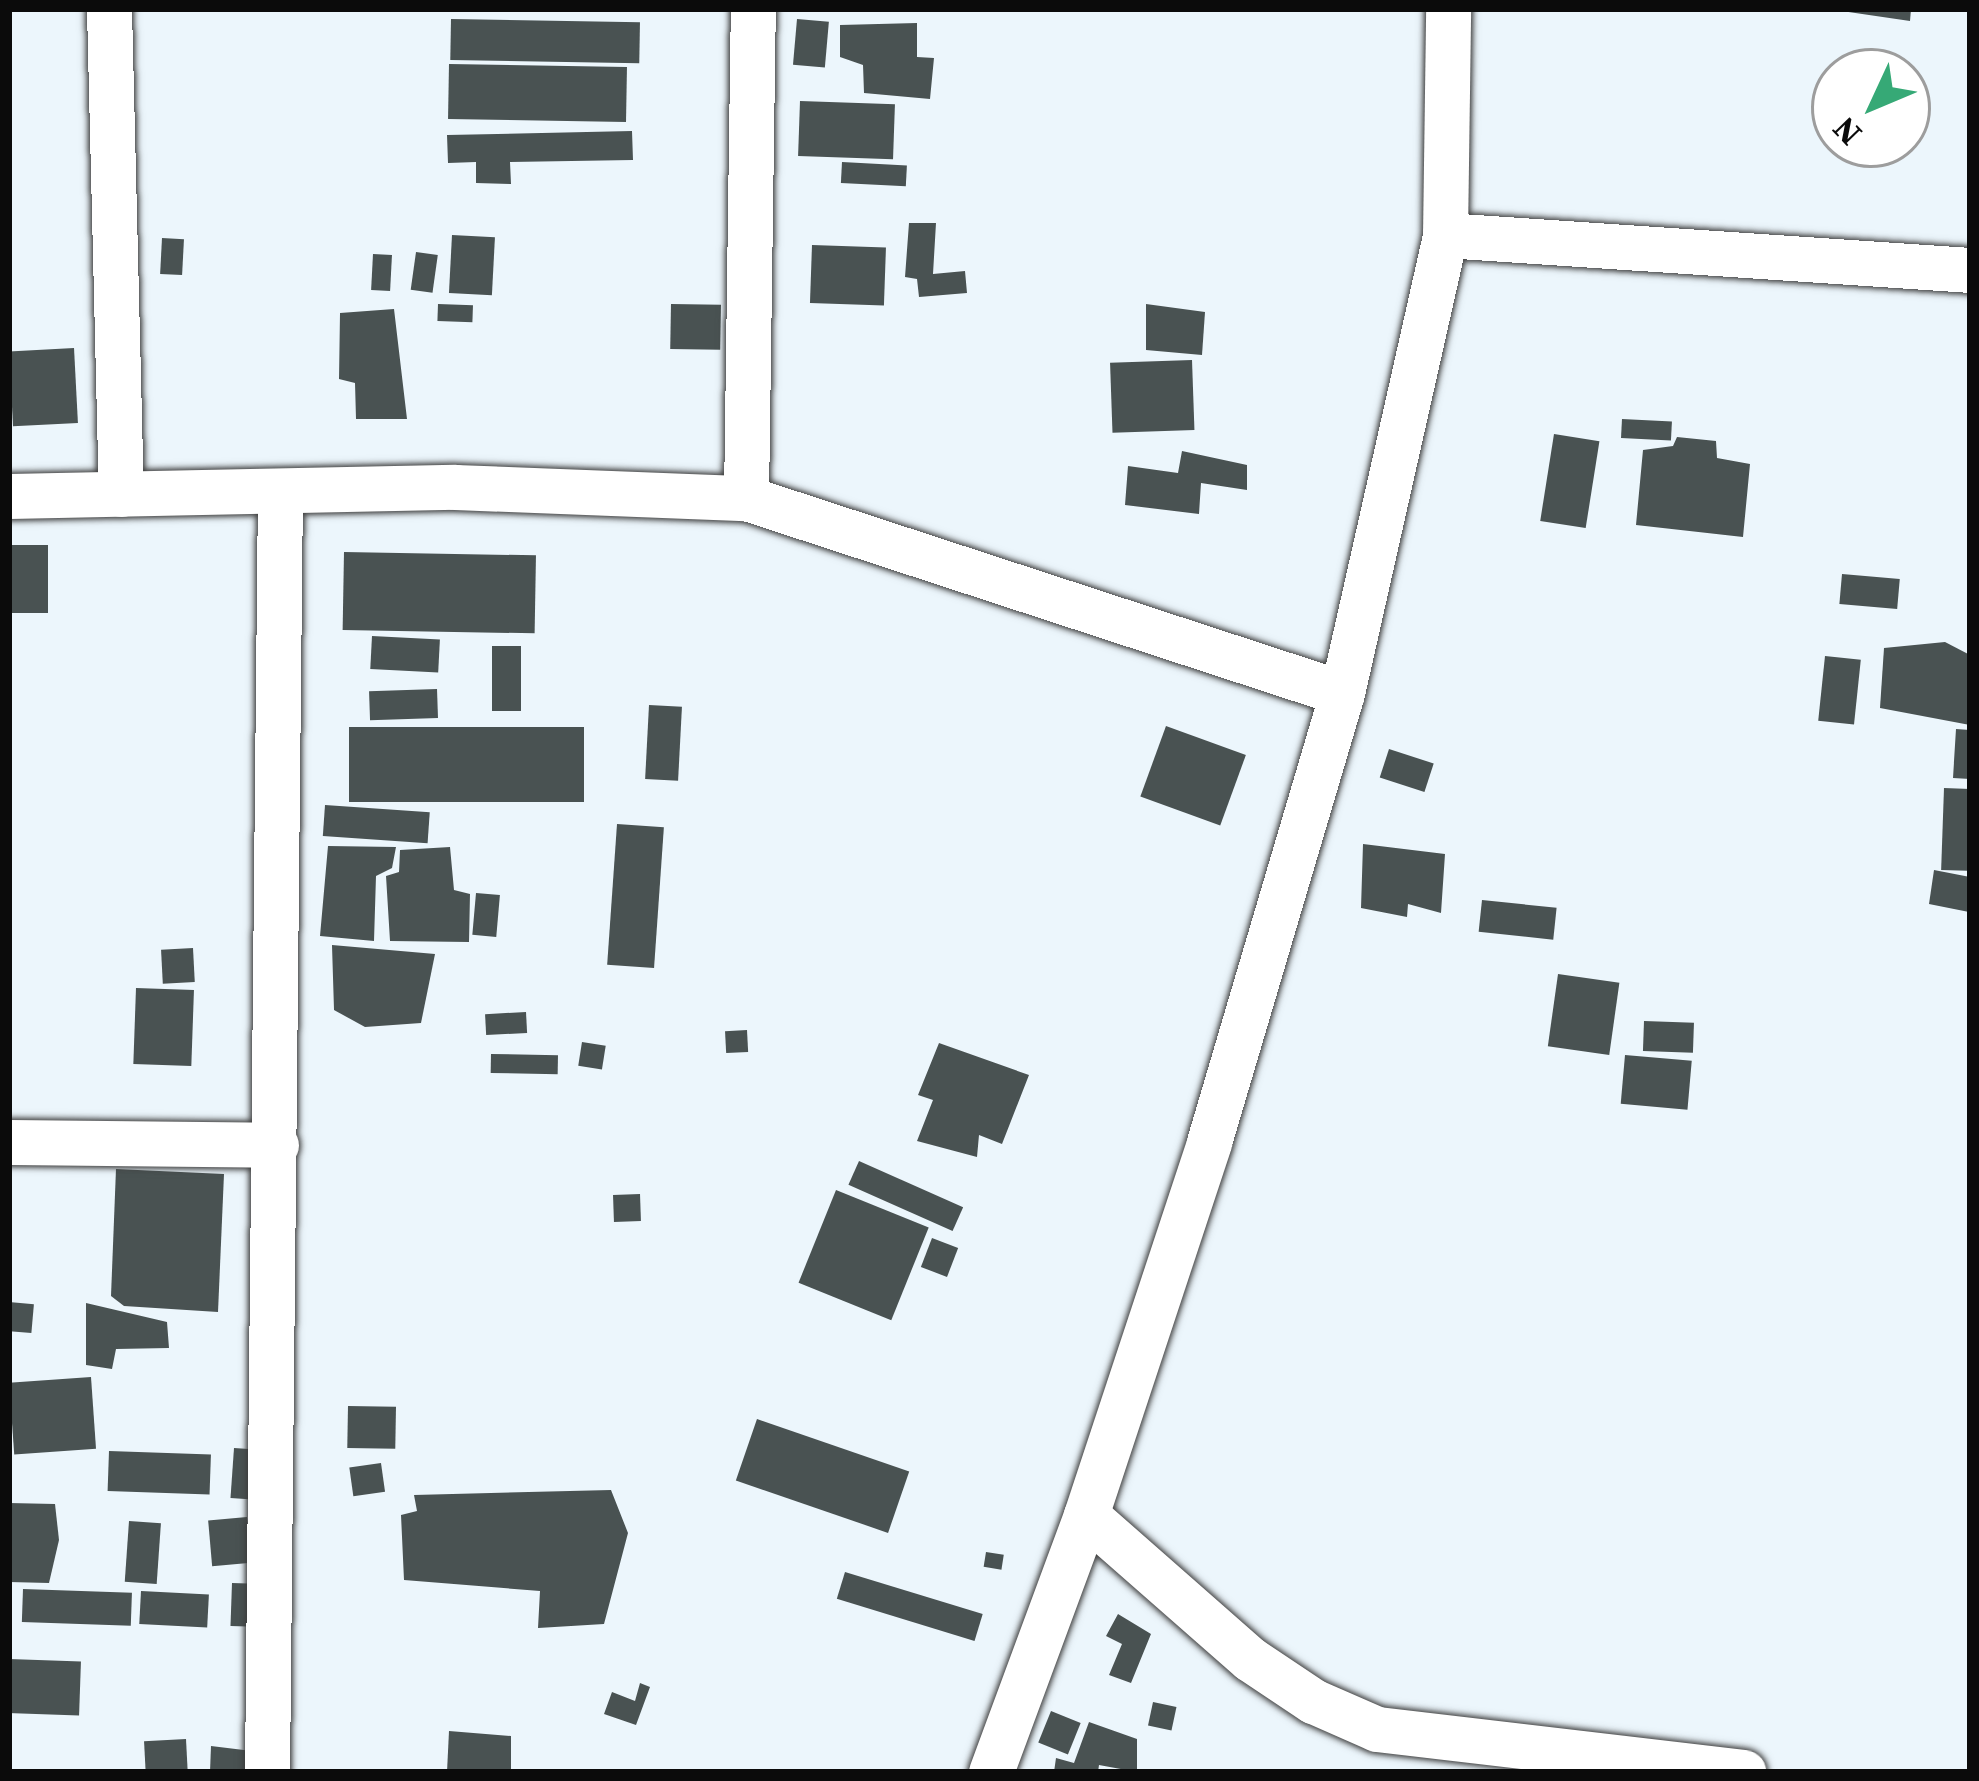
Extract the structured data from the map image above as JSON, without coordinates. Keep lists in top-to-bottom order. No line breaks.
{"north":"bottom left"}
